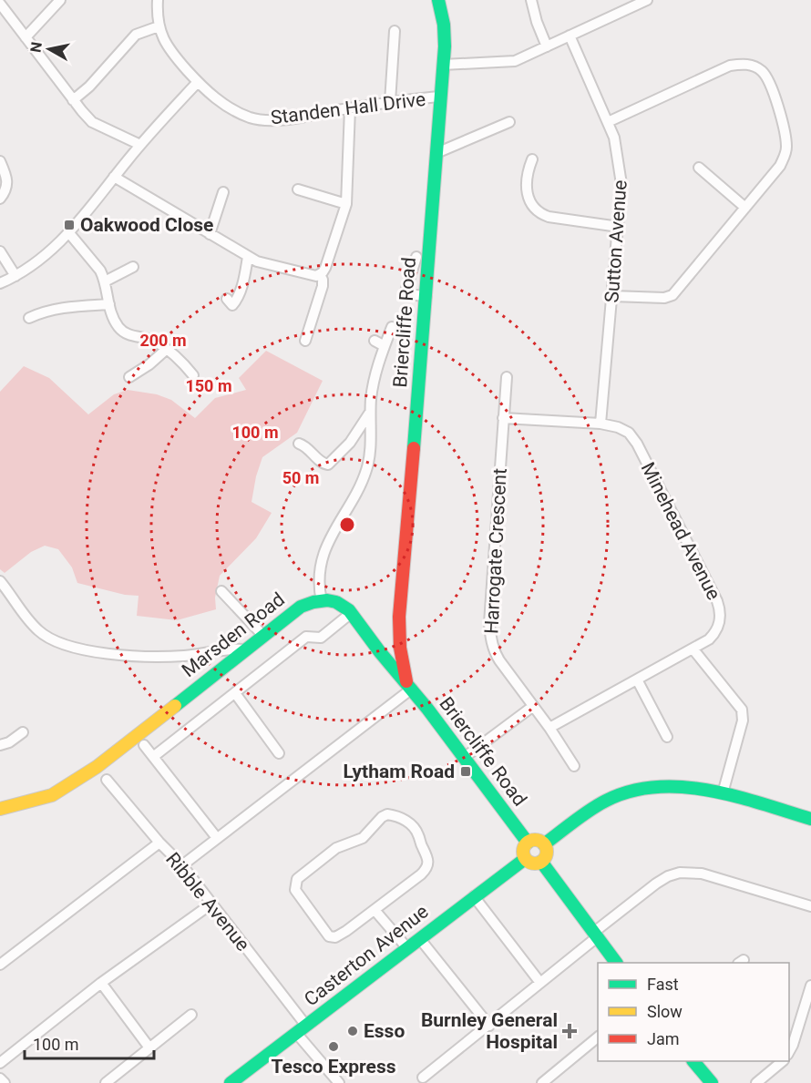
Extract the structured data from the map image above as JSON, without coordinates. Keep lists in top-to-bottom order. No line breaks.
{"streets":{"main road":["Briercliffe Road","Marsden Road","Casterton Avenue"],"street":["Standen Hall Drive","Sutton Avenue","Minehead Avenue","Harrogate Crescent","Ribble Avenue"]},"crossings":[["Standen Hall Drive","Briercliffe Road"],["Sutton Avenue","Minehead Avenue"],["Briercliffe Road","Marsden Road"],["Briercliffe Road","Casterton Avenue"],["Minehead Avenue","Harrogate Crescent"],["Ribble Avenue","Casterton Avenue"]],"places":{"transit":["Oakwood Close","Lytham Road"],"other":["Esso","Tesco Express"],"health":["Burnley General Hospital"]},"legend":["Fast","Slow","Jam"],"scale_bar":"100 m","north":"left","rings":["200 m","150 m","100 m","50 m"]}
